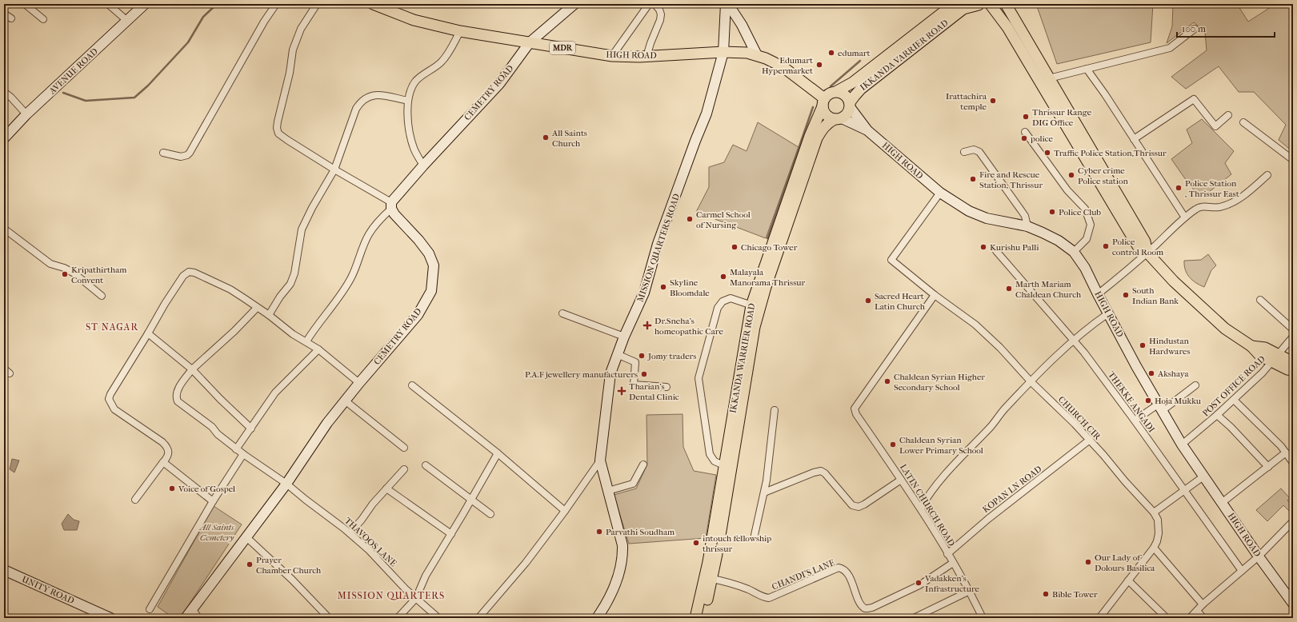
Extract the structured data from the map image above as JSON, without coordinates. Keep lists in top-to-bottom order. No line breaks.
{"streets":{"main road":["MDR","HIGH ROAD","IKKANDA VARRIER ROAD","IKKANDA WARRIER ROAD"],"street":["AVENUE ROAD","CEMETRY ROAD","MISSION QUARTERS ROAD","POST OFFICE ROAD","THEKKE ANGADI","CHURCH CIR","KOPAN LN ROAD","LATIN CHURCH ROAD","THAVOOS LANE","CHANDI'S LANE","UNITY ROAD"]},"crossings":[["HIGH ROAD","IKKANDA VARRIER ROAD"],["HIGH ROAD","CEMETRY ROAD"],["HIGH ROAD","MISSION QUARTERS ROAD"],["HIGH ROAD","IKKANDA WARRIER ROAD"],["HIGH ROAD","POST OFFICE ROAD"],["HIGH ROAD","CHURCH CIR"],["IKKANDA VARRIER ROAD","IKKANDA WARRIER ROAD"],["CEMETRY ROAD","THAVOOS LANE"],["IKKANDA WARRIER ROAD","CHANDI'S LANE"],["CHURCH CIR","KOPAN LN ROAD"],["CHURCH CIR","LATIN CHURCH ROAD"],["KOPAN LN ROAD","LATIN CHURCH ROAD"],["LATIN CHURCH ROAD","CHANDI'S LANE"]],"districts":["ST NAGAR","MISSION QUARTERS"],"parks":["All Saints Cemetery"],"places":{"other":["edumart","Edumart Hypermarket","Irattachira temple","Thrissur Range DIG Office","All Saints Church","police","Traffic Police Station,Thrissur","Cyber crime Police station","Fire and Rescue Station, Thrissur","Police Station , Thrissur East","Police Club","Carmel School of Nursing","Police control Room","Chicago Tower","Kurishu Palli","Kripathirtham Convent","Malayala Manorama Thrissur","Skyline Bloomdale","Marth Mariam Chaldean Church","South Indian Bank","Sacred Heart Latin Church","Hindustan Hardwares","Jomy traders","Akshaya","P.A.F jewellery manufacturers","Chaldean Syrian Higher Secondary School","Hoja Mukku","Chaldean Syrian Lower Primary School","Voice of Gospel","Parvathi Soudham","intouch fellowship thrissur","Our Lady of Dolours Basilica","Prayer Chamber Church","Vadakken's Infrastructure","Bible Tower"],"health":["Dr.Sneha's homeopathic Care","Tharian's Dental Clinic"]},"scale_bar":"100 m"}
